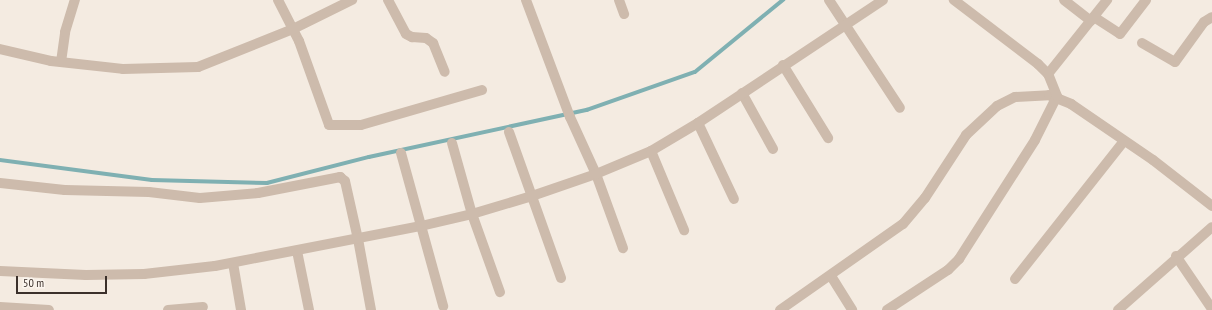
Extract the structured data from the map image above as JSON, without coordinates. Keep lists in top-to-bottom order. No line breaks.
{"scale_bar":"50 m"}
